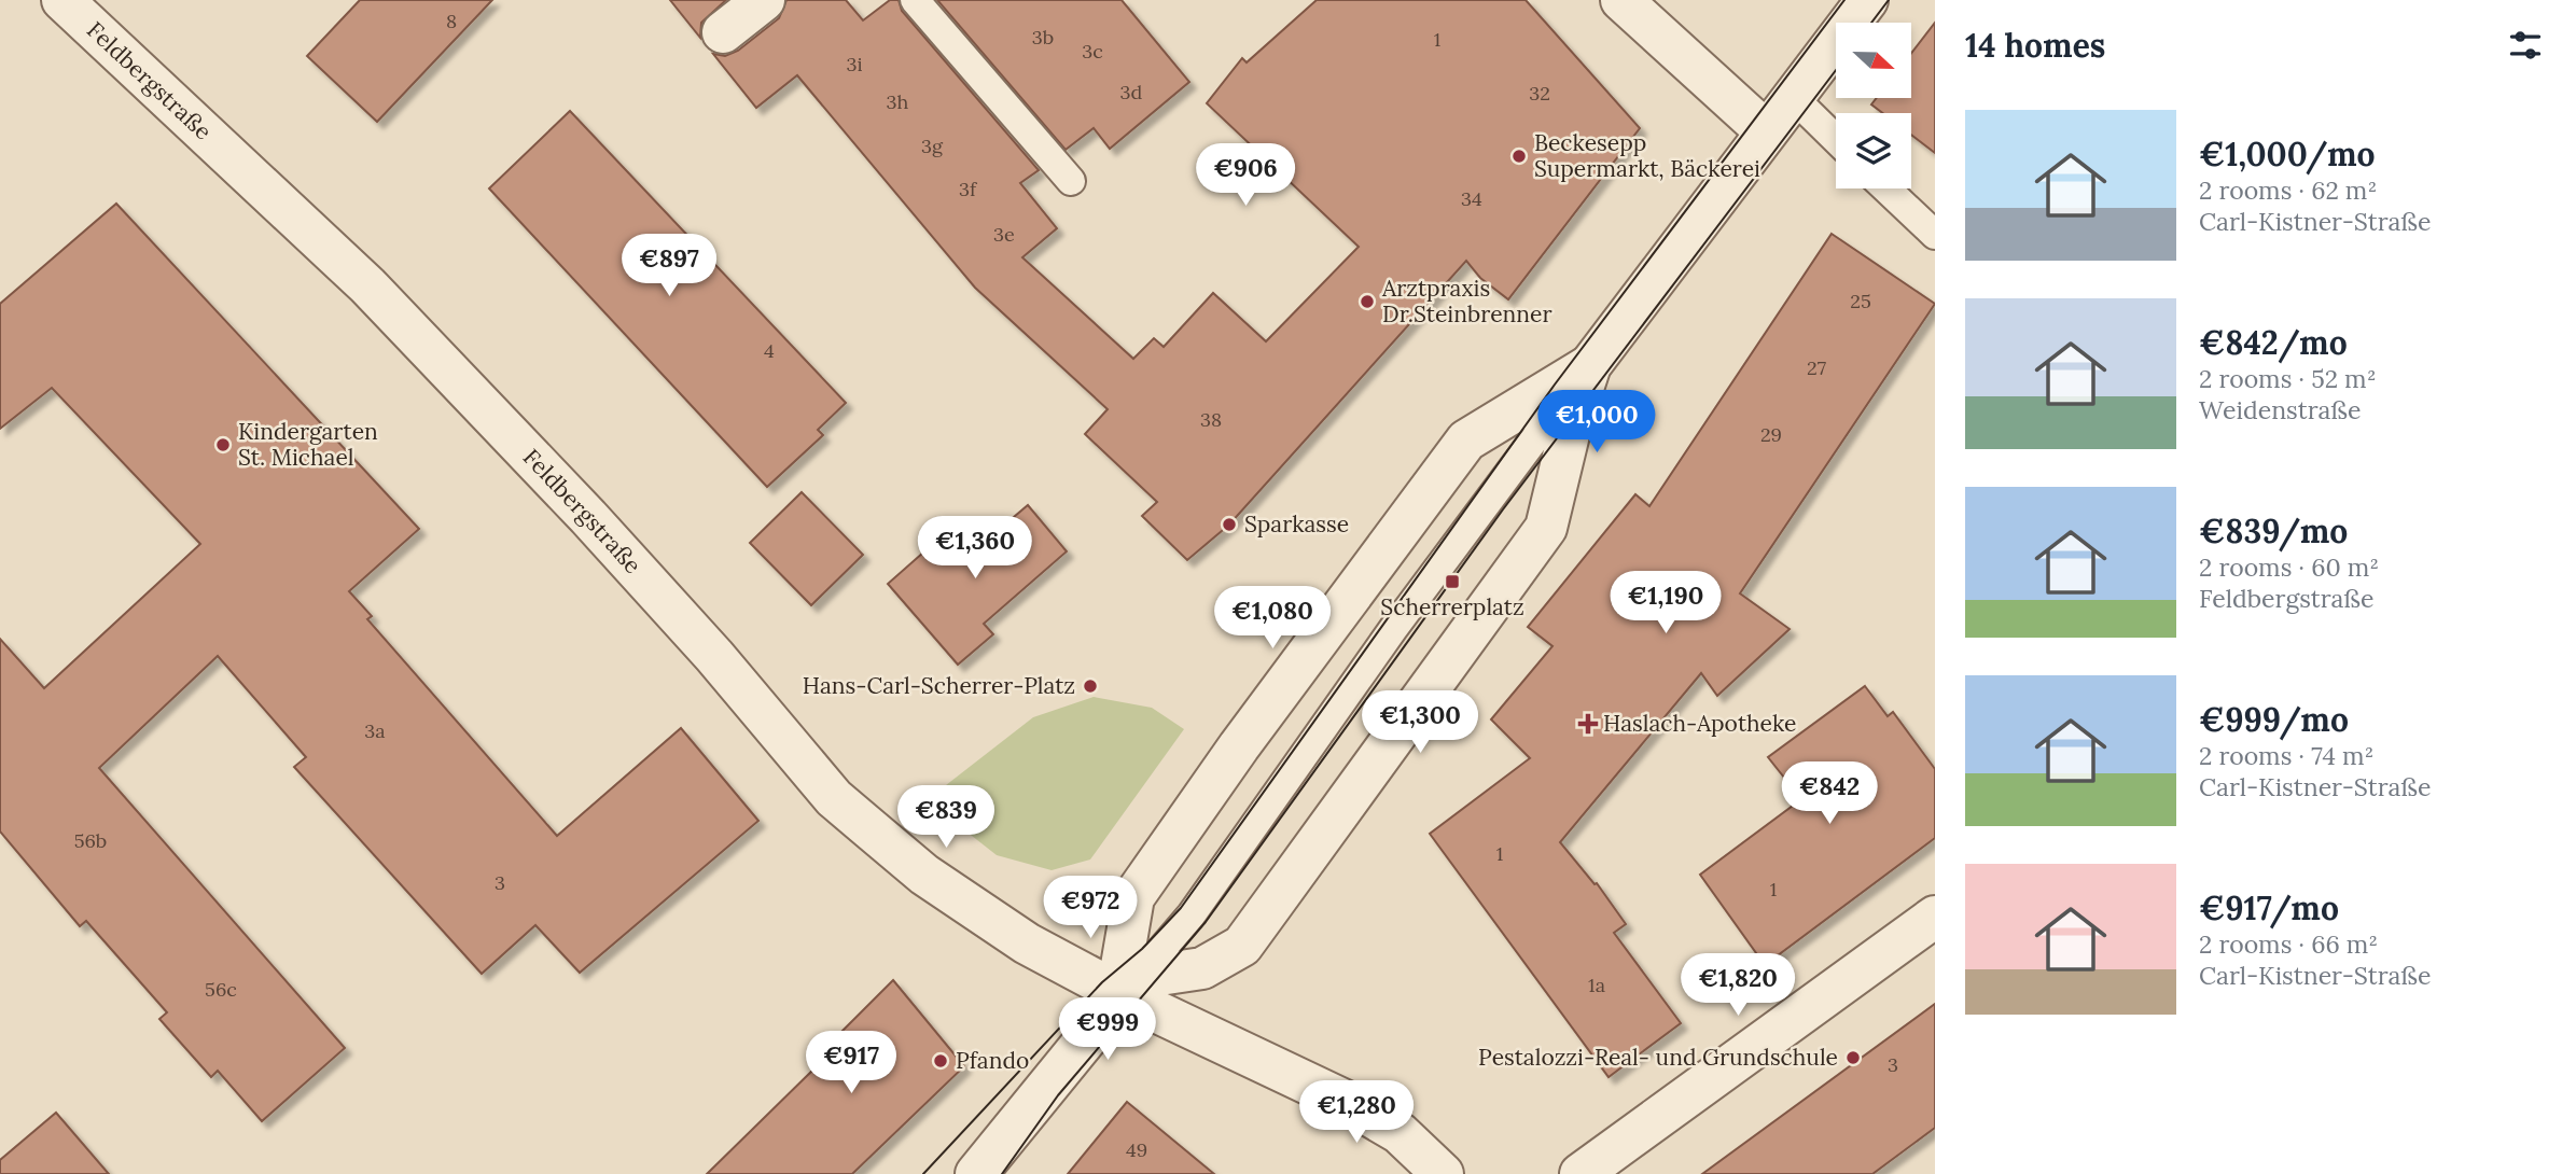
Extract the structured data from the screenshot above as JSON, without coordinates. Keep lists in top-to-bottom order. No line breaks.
{"streets":{"street":["Feldbergstraße"]},"places":{"other":["Beckesepp Supermarkt, Bäckerei","Arztpraxis Dr.Steinbrenner","Kindergarten St. Michael","Sparkasse","Hans-Carl-Scherrer-Platz","Pestalozzi-Real- und Grundschule","Pfando"],"transit":["Scherrerplatz"],"health":["Haslach-Apotheke"]},"house_numbers":["8","3b","1","3c","3i","3d","32","3h","3g","3f","34","3e","25","4","27","38","29","3a","56b","1","3","1","1a","56c","3","49"],"north":"right","page":{"heading":"14 homes","list":[{"name":"€1,000/mo","note":"2 rooms · 62 m² · Carl-Kistner-Straße"},{"name":"€842/mo","note":"2 rooms · 52 m² · Weidenstraße"},{"name":"€839/mo","note":"2 rooms · 60 m² · Feldbergstraße"},{"name":"€999/mo","note":"2 rooms · 74 m² · Carl-Kistner-Straße"},{"name":"€917/mo","note":"2 rooms · 66 m² · Carl-Kistner-Straße"}],"price":["€906","€897","€1,000","€1,360","€1,190","€1,080","€1,300","€842","€839","€972","€1,820","€999","€917","€1,280"]}}
